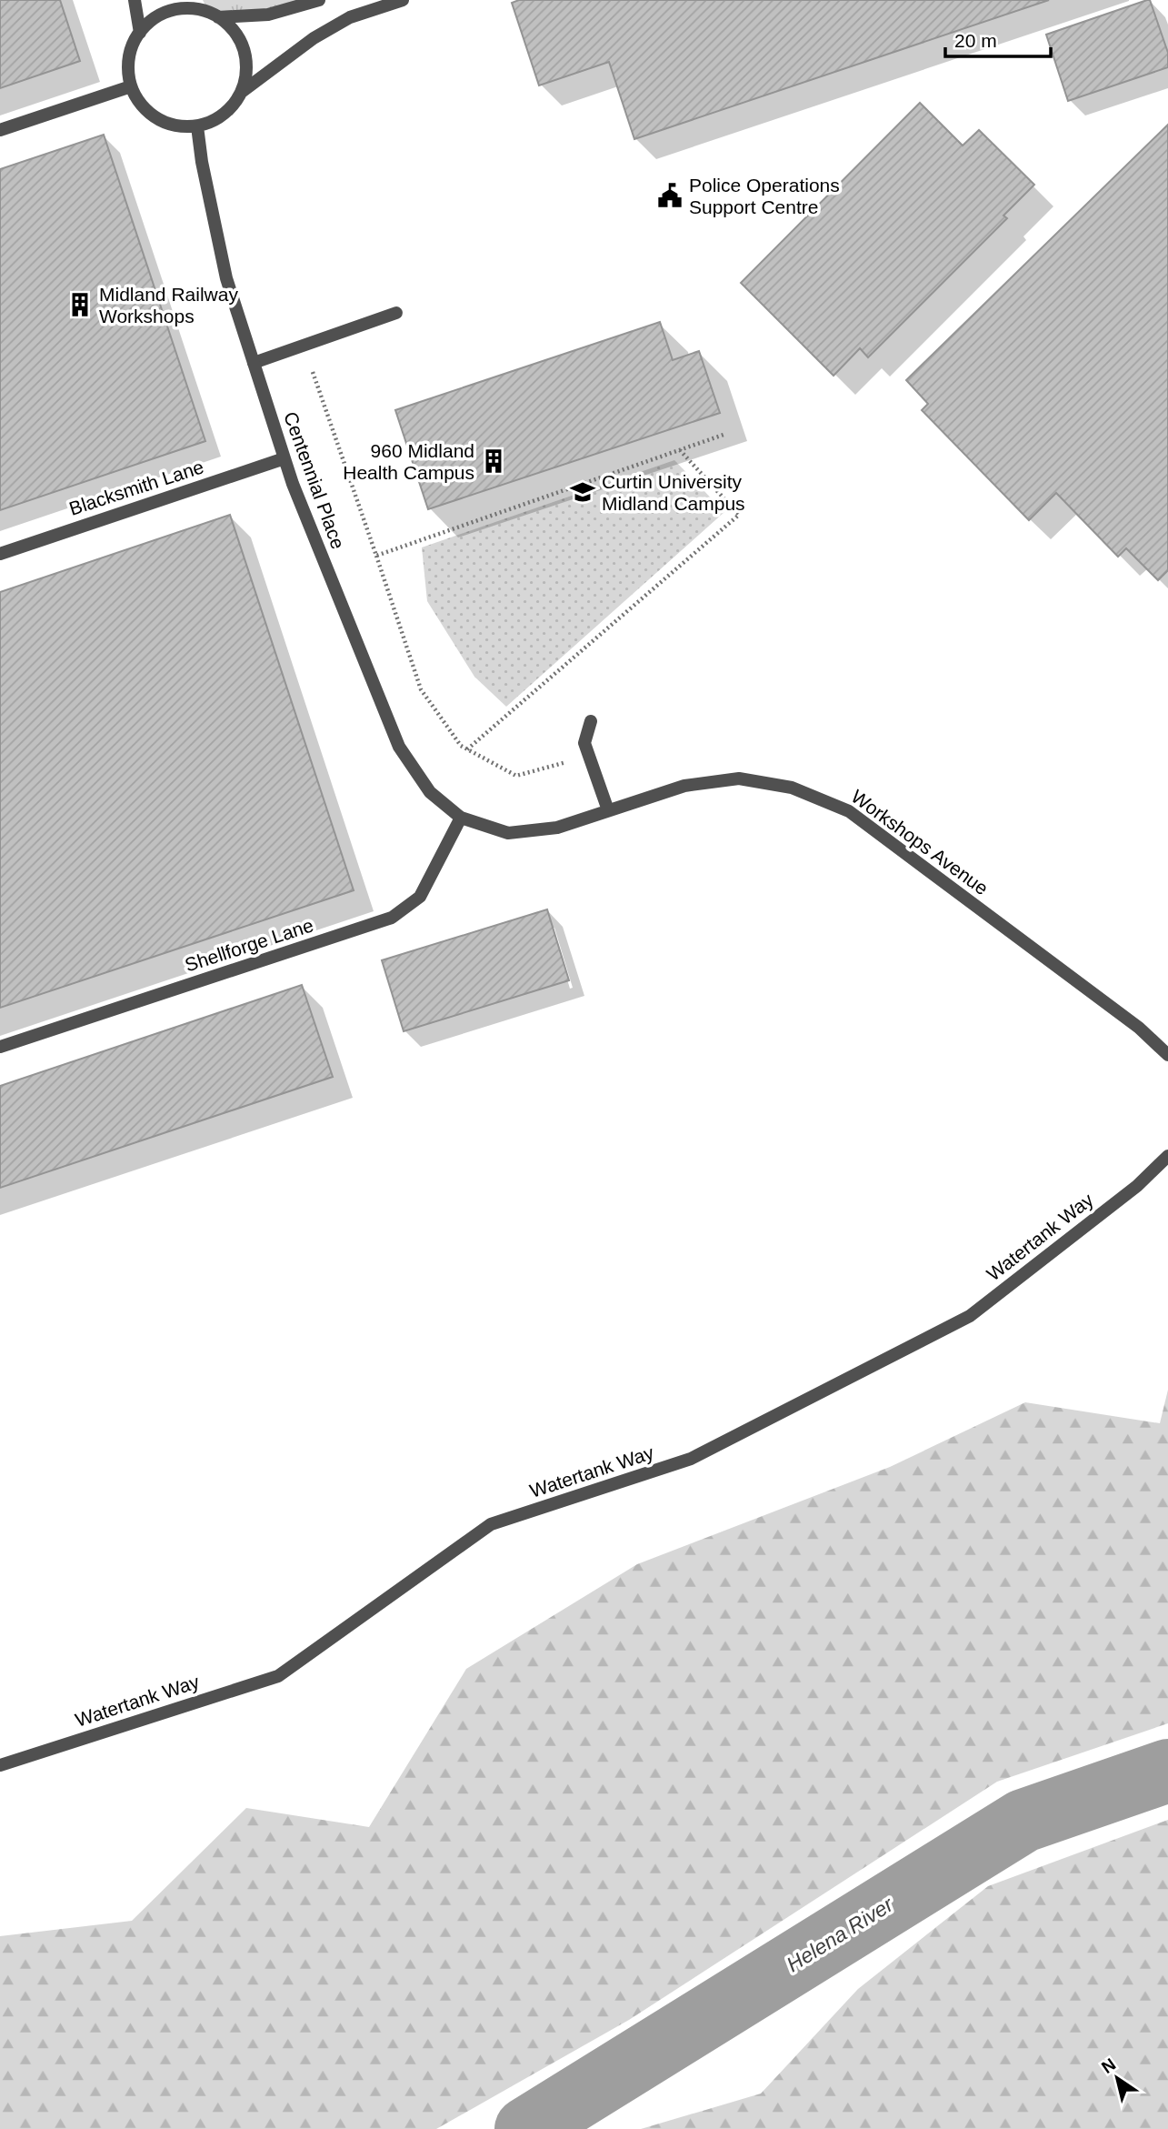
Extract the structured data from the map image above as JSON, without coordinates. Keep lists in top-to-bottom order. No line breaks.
{"streets":{"street":["Centennial Place","Blacksmith Lane","Workshops Avenue","Shellforge Lane","Watertank Way"]},"crossings":[["Centennial Place","Blacksmith Lane"],["Centennial Place","Workshops Avenue"],["Centennial Place","Shellforge Lane"],["Workshops Avenue","Shellforge Lane"]],"water":["Helena River"],"places":{"public building":["Police Operations Support Centre"],"building":["Midland Railway Workshops","960 Midland Health Campus"],"school or university":["Curtin University Midland Campus"]},"scale_bar":"20 m","north":"top left"}
